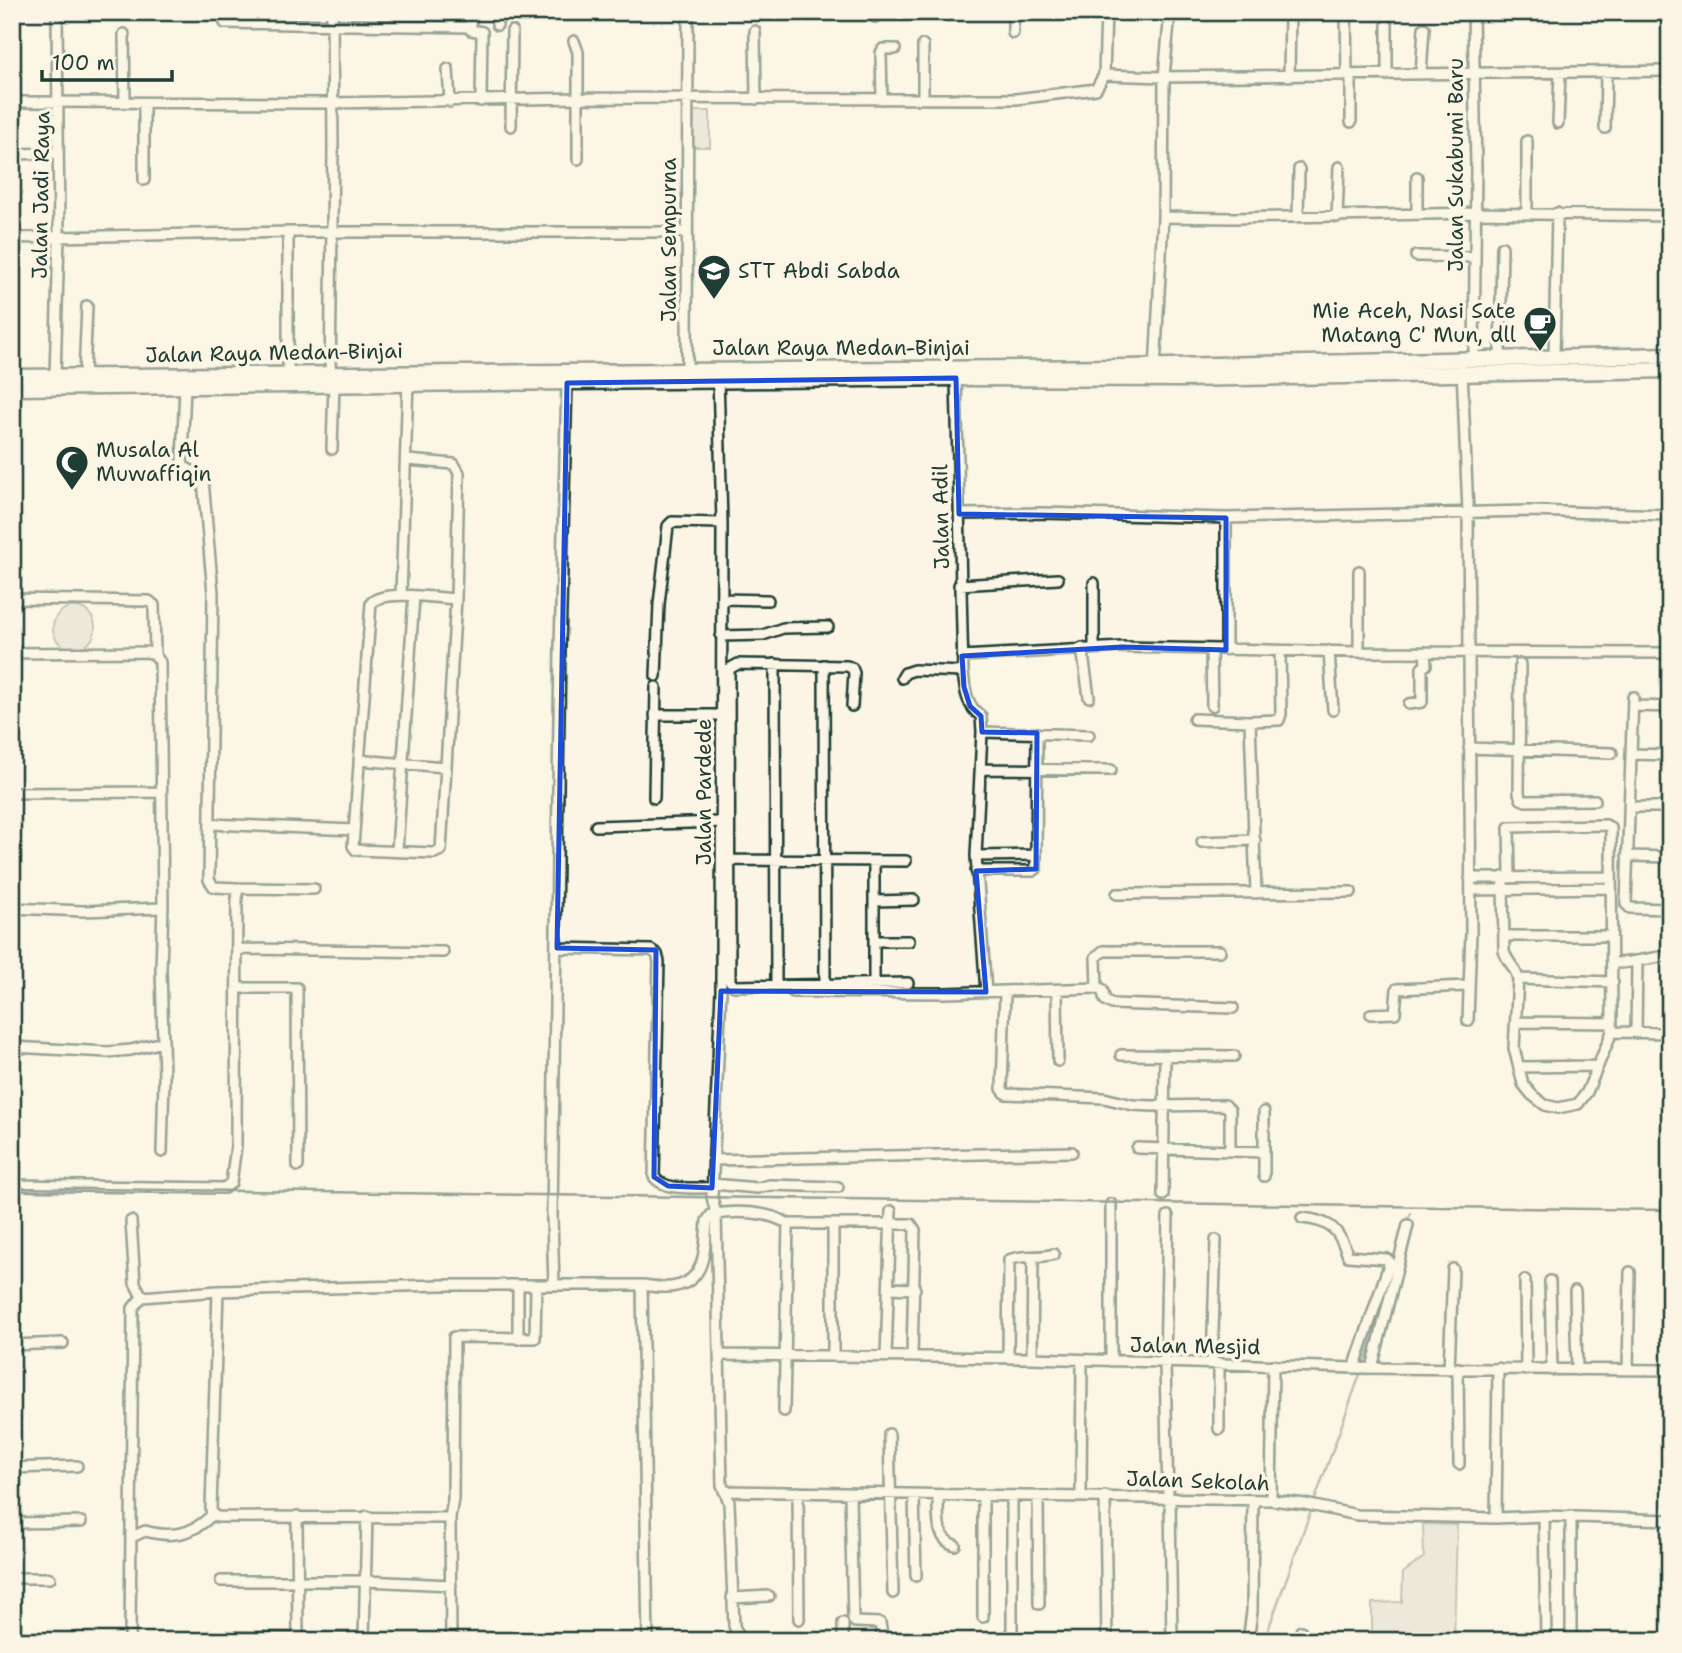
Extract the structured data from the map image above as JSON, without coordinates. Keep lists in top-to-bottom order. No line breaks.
{"streets":{"highway":["Jalan Raya Medan-Binjai"],"street":["Jalan Sukabumi Baru","Jalan Jadi Raya","Jalan Sempurna","Jalan Adil","Jalan Pardede","Jalan Mesjid","Jalan Sekolah"]},"crossings":[["Jalan Sukabumi Baru","Jalan Raya Medan-Binjai"],["Jalan Jadi Raya","Jalan Raya Medan-Binjai"],["Jalan Sempurna","Jalan Raya Medan-Binjai"],["Jalan Raya Medan-Binjai","Jalan Adil"],["Jalan Raya Medan-Binjai","Jalan Pardede"],["Jalan Pardede","Jalan Mesjid"],["Jalan Pardede","Jalan Sekolah"]],"places":{"school or university":["STT Abdi Sabda"],"cafe":["Mie Aceh, Nasi Sate Matang C' Mun, dll"],"mosque":["Musala Al Muwaffiqin"]},"scale_bar":"100 m"}
